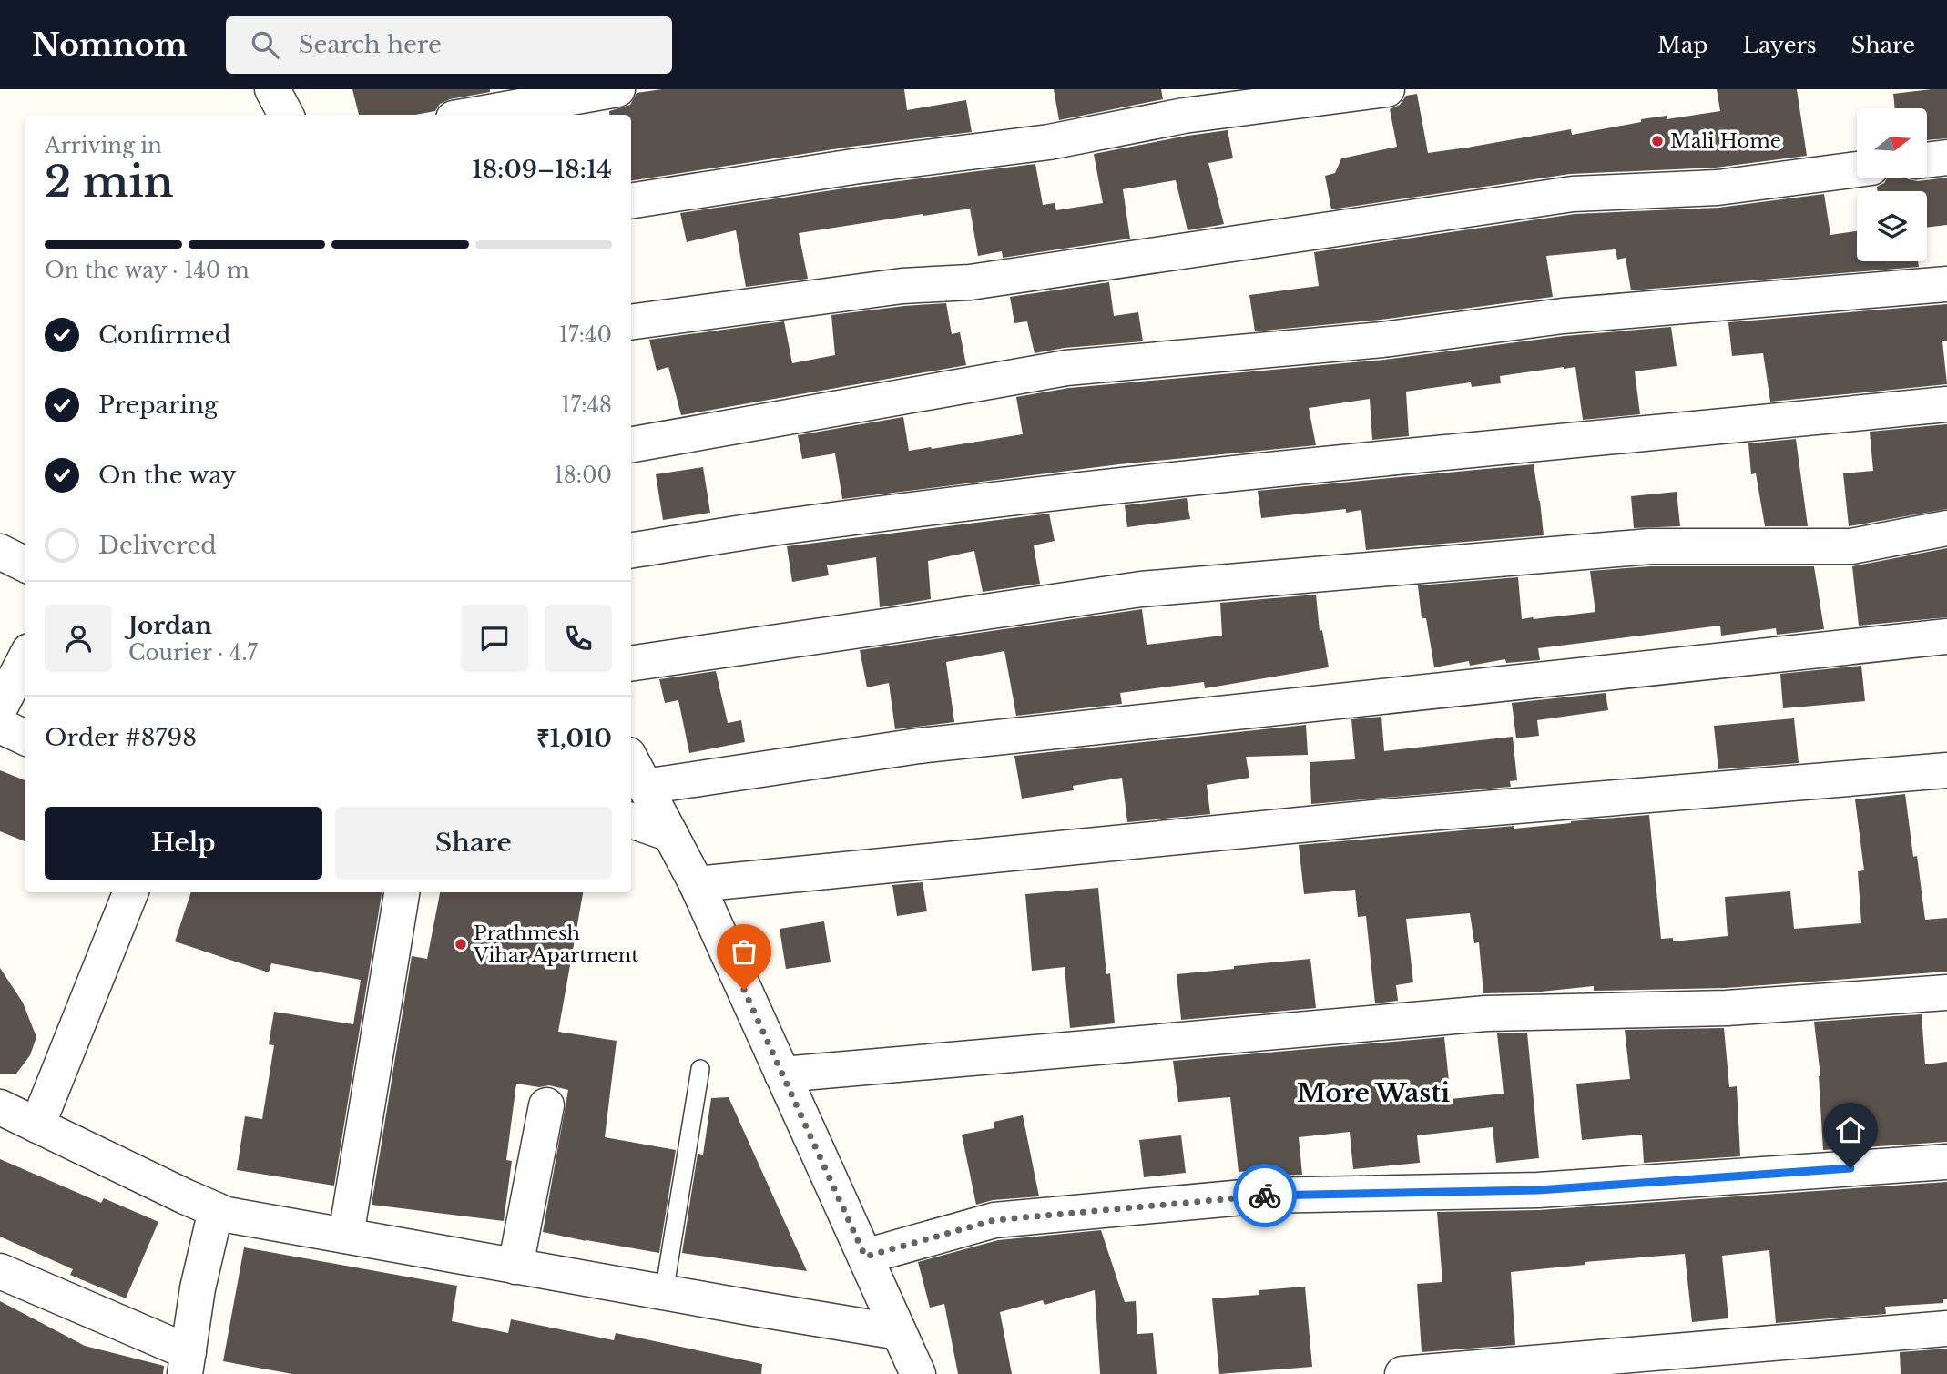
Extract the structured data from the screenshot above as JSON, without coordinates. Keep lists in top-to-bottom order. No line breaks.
{"districts":["More Wasti"],"places":["Mali Home","Prathmesh Vihar Apartment"],"north":"right","page":{"header":"Nomnom","search":"Search here","nav":["Map","Layers","Share"],"heading":["2 min","Arriving in","18:09–18:14"],"panel":["Jordan","Courier · 4.7","Order #8798","₹1,010"],"bar":"On the way · 140 m","list":[["Confirmed","17:40"],["Preparing","17:48"],["On the way","18:00"],"Delivered"],"buttons":["Help","Share"]}}
